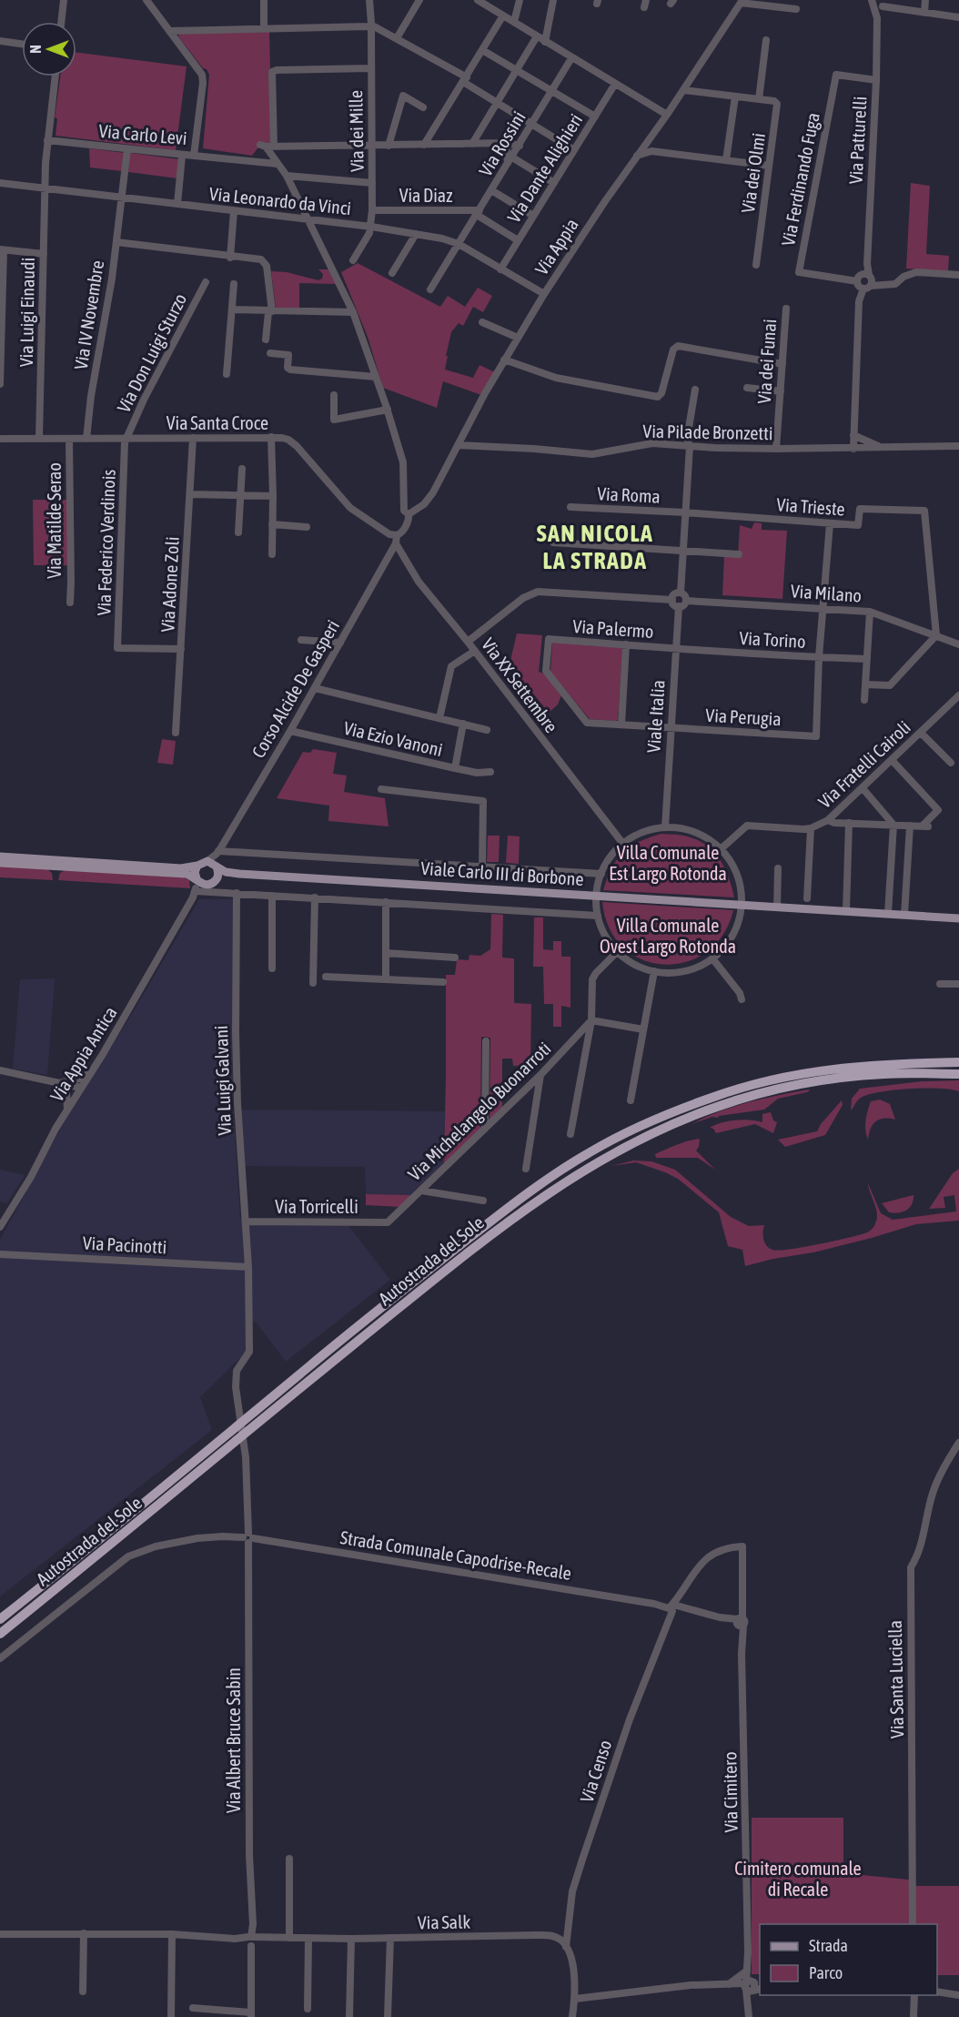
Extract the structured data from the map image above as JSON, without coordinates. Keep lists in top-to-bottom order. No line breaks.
{"streets":{"highway":["Autostrada del Sole"],"main road":["Viale Carlo III di Borbone"],"street":["Via dei Mille","Via Carlo Levi","Via Patturelli","Via Rossini","Via Dante Alighieri","Via dei Olmi","Via Ferdinando Fuga","Via Diaz","Via Leonardo da Vinci","Via Appia","Via Luigi Einaudi","Via IV Novembre","Via Don Luigi Sturzo","Via dei Funai","Via Santa Croce","Via Pilade Bronzetti","Via Roma","Via Trieste","Via Matilde Serao","Via Federico Verdinois","Via Adone Zoli","Via Milano","Via Palermo","Via Torino","Via XX Settembre","Corso Alcide De Gasperi","Viale Italia","Via Perugia","Via Ezio Vanoni","Via Fratelli Cairoli","Via Appia Antica","Via Luigi Galvani","Via Michelangelo Buonarroti","Via Torricelli","Via Pacinotti","Strada Comunale Capodrise-Recale","Via Santa Luciella","Via Albert Bruce Sabin","Via Censo","Via Cimitero","Via Salk"]},"crossings":[["Via dei Mille","Via Diaz"],["Via dei Mille","Via Leonardo da Vinci"],["Via Carlo Levi","Via Luigi Einaudi"],["Via Carlo Levi","Via IV Novembre"],["Via Patturelli","Via Ferdinando Fuga"],["Via Rossini","Via Diaz"],["Via Rossini","Via Leonardo da Vinci"],["Via Dante Alighieri","Via Leonardo da Vinci"],["Via Leonardo da Vinci","Via Appia"],["Via Leonardo da Vinci","Via Luigi Einaudi"],["Via Leonardo da Vinci","Via IV Novembre"],["Via Appia","Via Pilade Bronzetti"],["Via Luigi Einaudi","Via Santa Croce"],["Via IV Novembre","Via Santa Croce"],["Via Don Luigi Sturzo","Via Santa Croce"],["Via Don Luigi Sturzo","Via Federico Verdinois"],["Via dei Funai","Via Pilade Bronzetti"],["Via Santa Croce","Via Matilde Serao"],["Via Santa Croce","Via Federico Verdinois"],["Via Santa Croce","Via Adone Zoli"],["Via Roma","Via Trieste"],["Via Trieste","Via Milano"],["Via Federico Verdinois","Via Adone Zoli"],["Via Milano","Viale Italia"],["Via Palermo","Via Torino"],["Via Palermo","Viale Italia"],["Via Palermo","Via Perugia"],["Via Torino","Viale Italia"],["Via Torino","Via Perugia"],["Via XX Settembre","Corso Alcide De Gasperi"],["Corso Alcide De Gasperi","Via Ezio Vanoni"],["Corso Alcide De Gasperi","Viale Carlo III di Borbone"],["Corso Alcide De Gasperi","Via Appia Antica"],["Viale Italia","Via Perugia"],["Viale Carlo III di Borbone","Via Appia Antica"],["Via Luigi Galvani","Via Torricelli"],["Via Luigi Galvani","Via Pacinotti"],["Via Luigi Galvani","Via Albert Bruce Sabin"],["Via Michelangelo Buonarroti","Via Torricelli"],["Strada Comunale Capodrise-Recale","Via Albert Bruce Sabin"],["Strada Comunale Capodrise-Recale","Via Censo"],["Strada Comunale Capodrise-Recale","Via Cimitero"],["Via Albert Bruce Sabin","Via Salk"],["Via Censo","Via Cimitero"],["Via Censo","Via Salk"]],"districts":["SAN NICOLA LA STRADA"],"parks":["Villa Comunale Est Largo Rotonda","Villa Comunale Ovest Largo Rotonda","Cimitero comunale di Recale"],"legend":["Strada","Parco"],"north":"left"}
